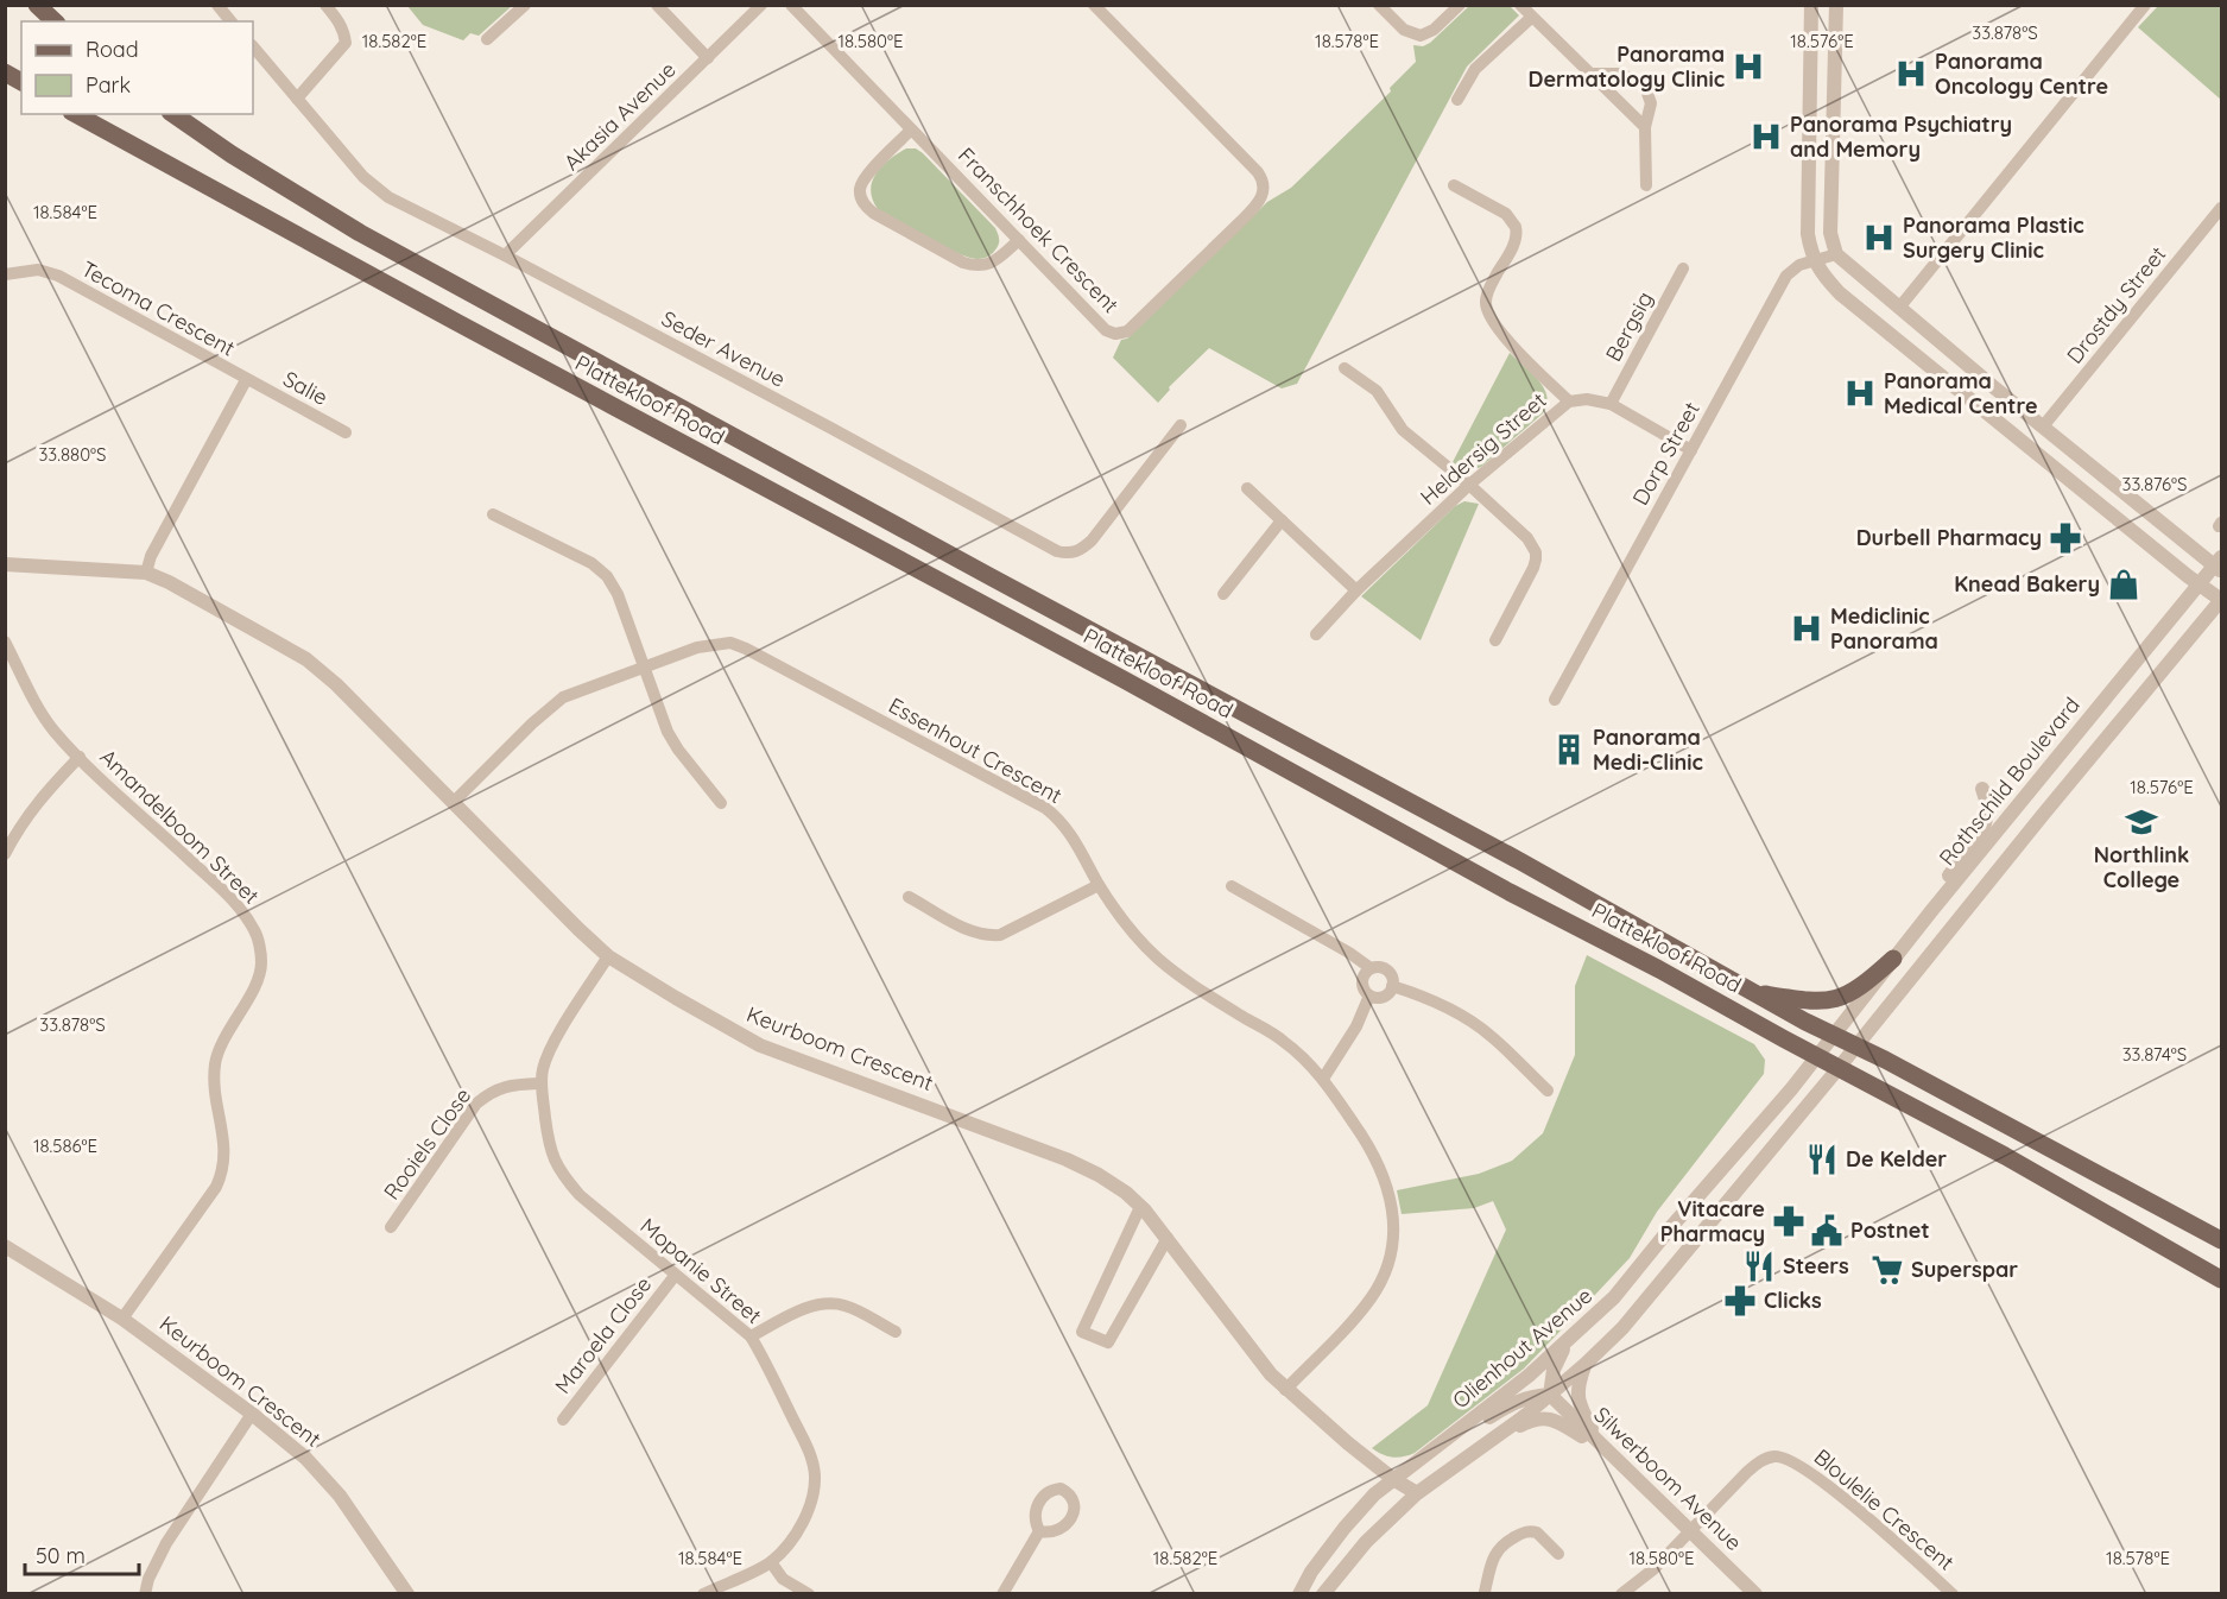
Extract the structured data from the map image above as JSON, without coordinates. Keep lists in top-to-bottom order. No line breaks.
{"streets":{"main road":["Plattekloof Road"],"street":["Akasia Avenue","Franschhoek Crescent","Drostdy Street","Tecoma Crescent","Bergsig","Seder Avenue","Salie","Heldersig Street","Dorp Street","Essenhout Crescent","Rothschild Boulevard","Amandelboom Street","Keurboom Crescent","Rooiels Close","Mopanie Street","Maroela Close","Olienhout Avenue","Silwerboom Avenue","Bloulelie Crescent"]},"crossings":[["Akasia Avenue","Seder Avenue"],["Tecoma Crescent","Salie"],["Tecoma Crescent","Keurboom Crescent"],["Bergsig","Heldersig Street"],["Plattekloof Road","Rothschild Boulevard"],["Plattekloof Road","Olienhout Avenue"],["Heldersig Street","Dorp Street"],["Essenhout Crescent","Keurboom Crescent"],["Rothschild Boulevard","Olienhout Avenue"],["Amandelboom Street","Keurboom Crescent"],["Keurboom Crescent","Mopanie Street"],["Keurboom Crescent","Olienhout Avenue"],["Rooiels Close","Mopanie Street"],["Mopanie Street","Maroela Close"],["Silwerboom Avenue","Bloulelie Crescent"]],"places":{"hospital":["Panorama Dermatology Clinic","Panorama Oncology Centre","Panorama Psychiatry and Memory","Panorama Plastic Surgery Clinic","Panorama Medical Centre","Mediclinic Panorama"],"pharmacy":["Durbell Pharmacy","Vitacare Pharmacy","Clicks"],"shop":["Knead Bakery"],"building":["Panorama Medi-Clinic"],"school or university":["Northlink College"],"restaurant":["De Kelder","Steers"],"public building":["Postnet"],"supermarket":["Superspar"]},"legend":["Road","Park"],"scale_bar":"50 m","coordinates":["33.878°S","18.582°E","18.580°E","18.578°E","18.576°E","18.584°E","33.880°S","33.876°S","33.874°S","18.586°E"]}
